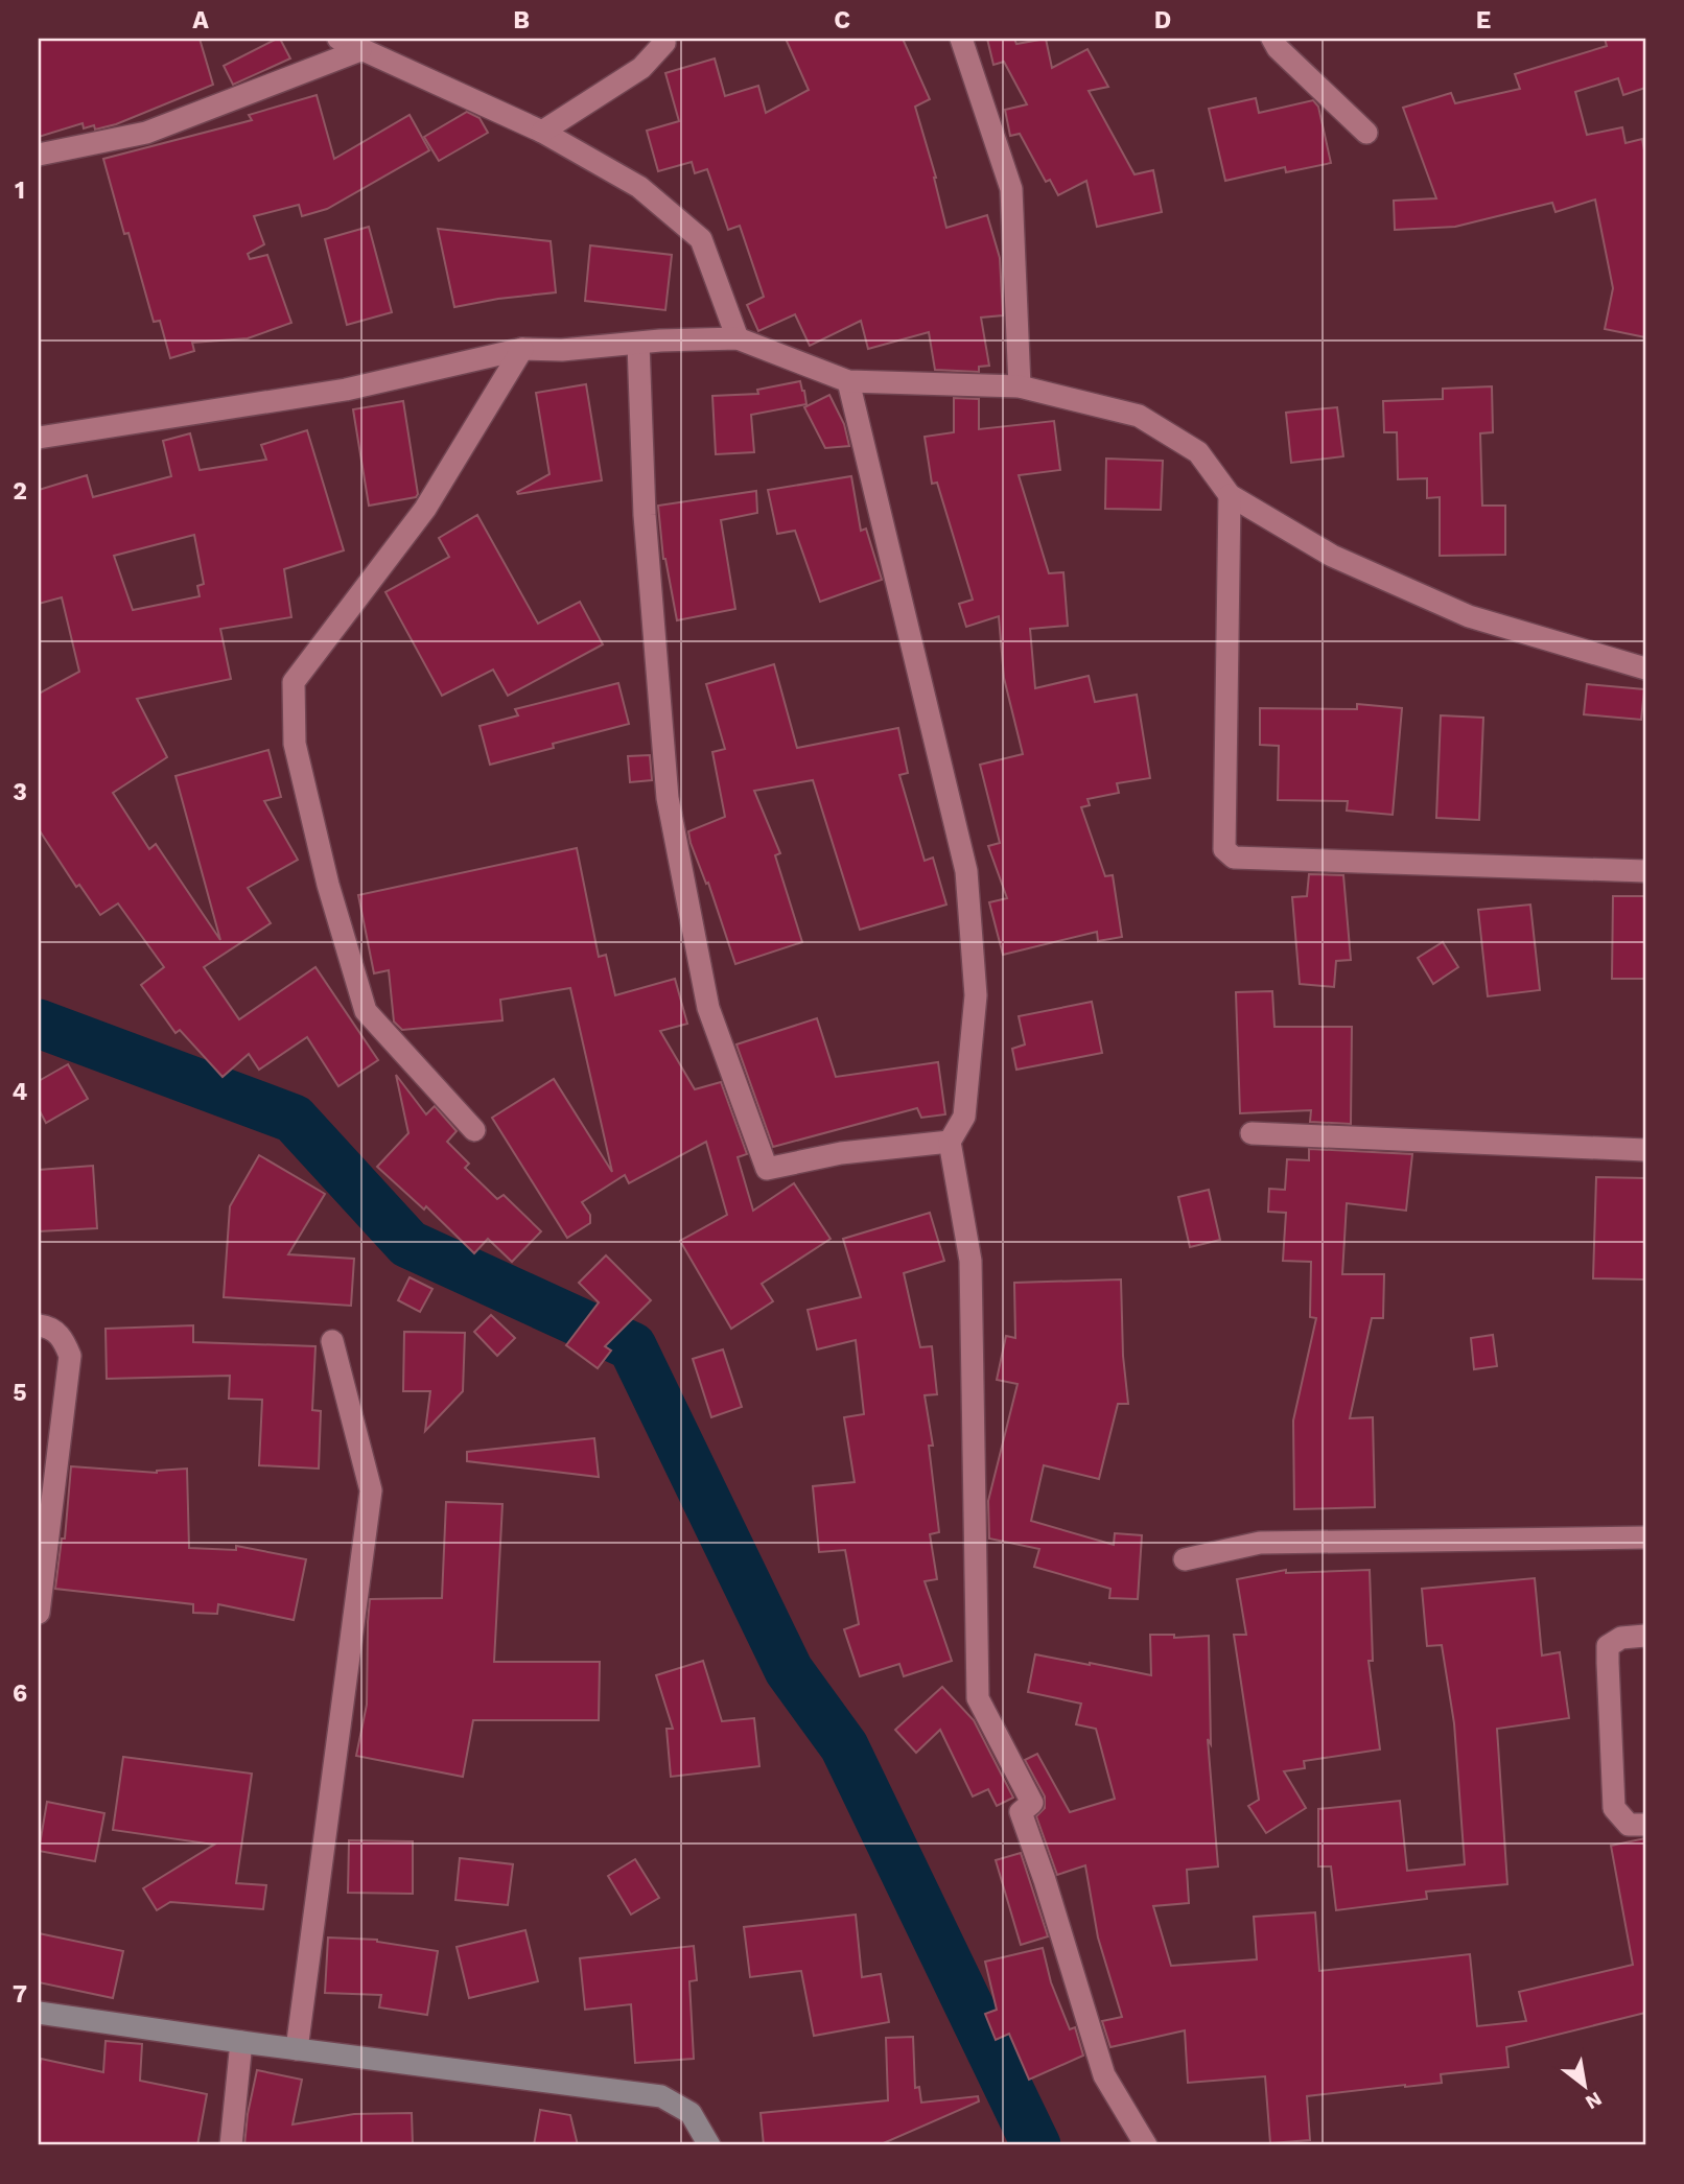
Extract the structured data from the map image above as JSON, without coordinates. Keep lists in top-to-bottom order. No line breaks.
{"north":"bottom right","grid":{"columns":["A","B","C","D","E"],"rows":["1","2","3","4","5","6","7"]}}
